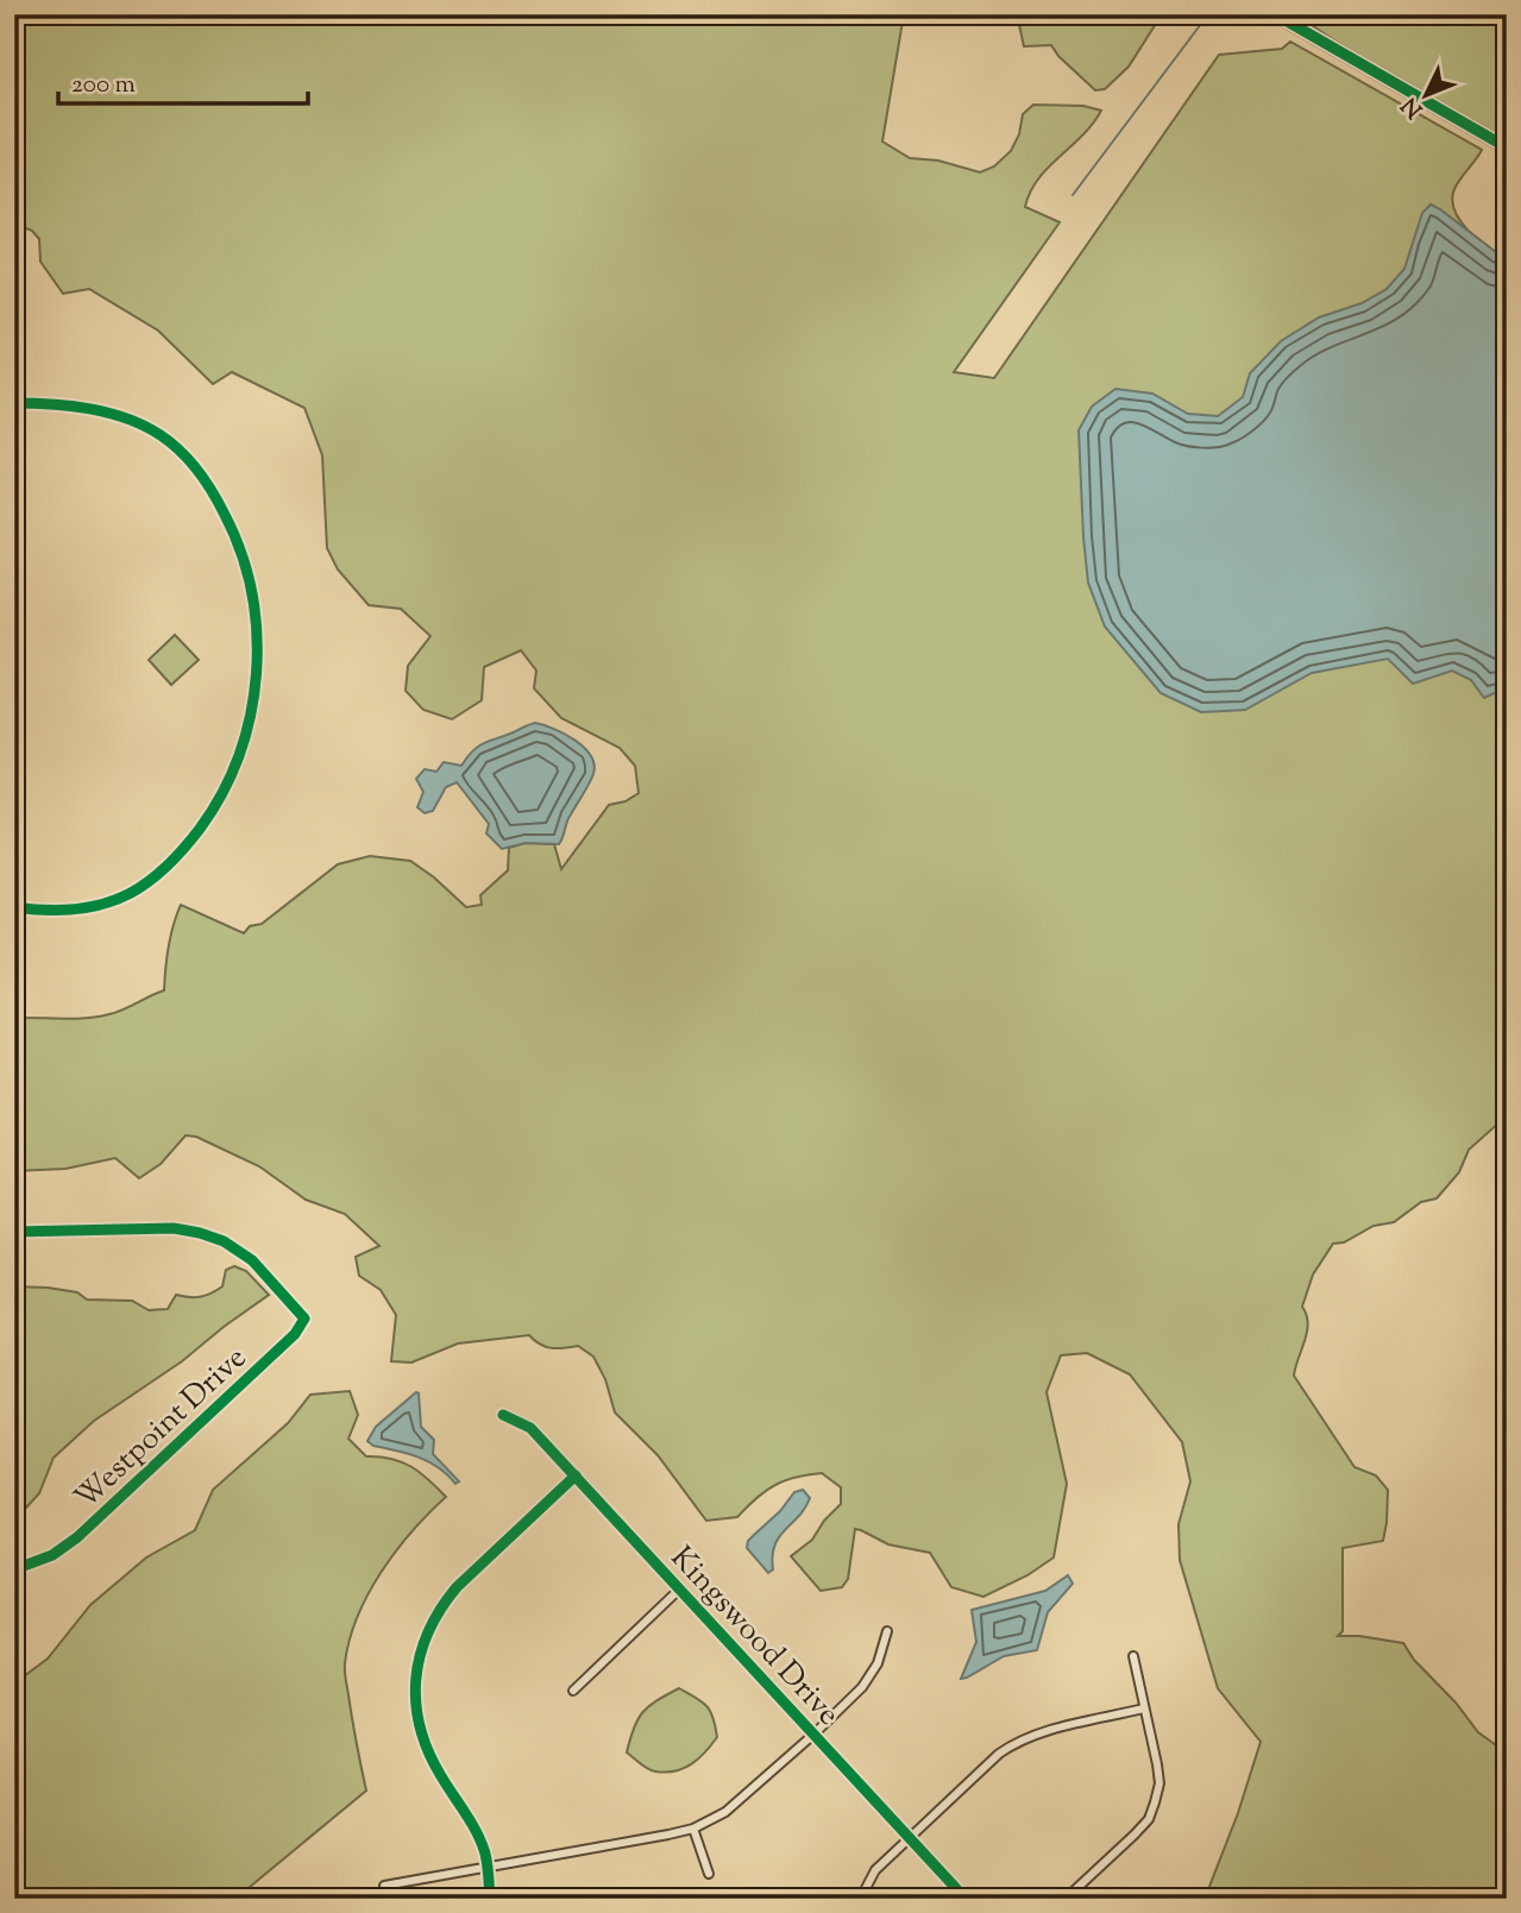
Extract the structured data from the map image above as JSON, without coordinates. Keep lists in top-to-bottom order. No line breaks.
{"streets":{"street":["Westpoint Drive","Kingswood Drive"]},"scale_bar":"200 m","north":"bottom left"}
